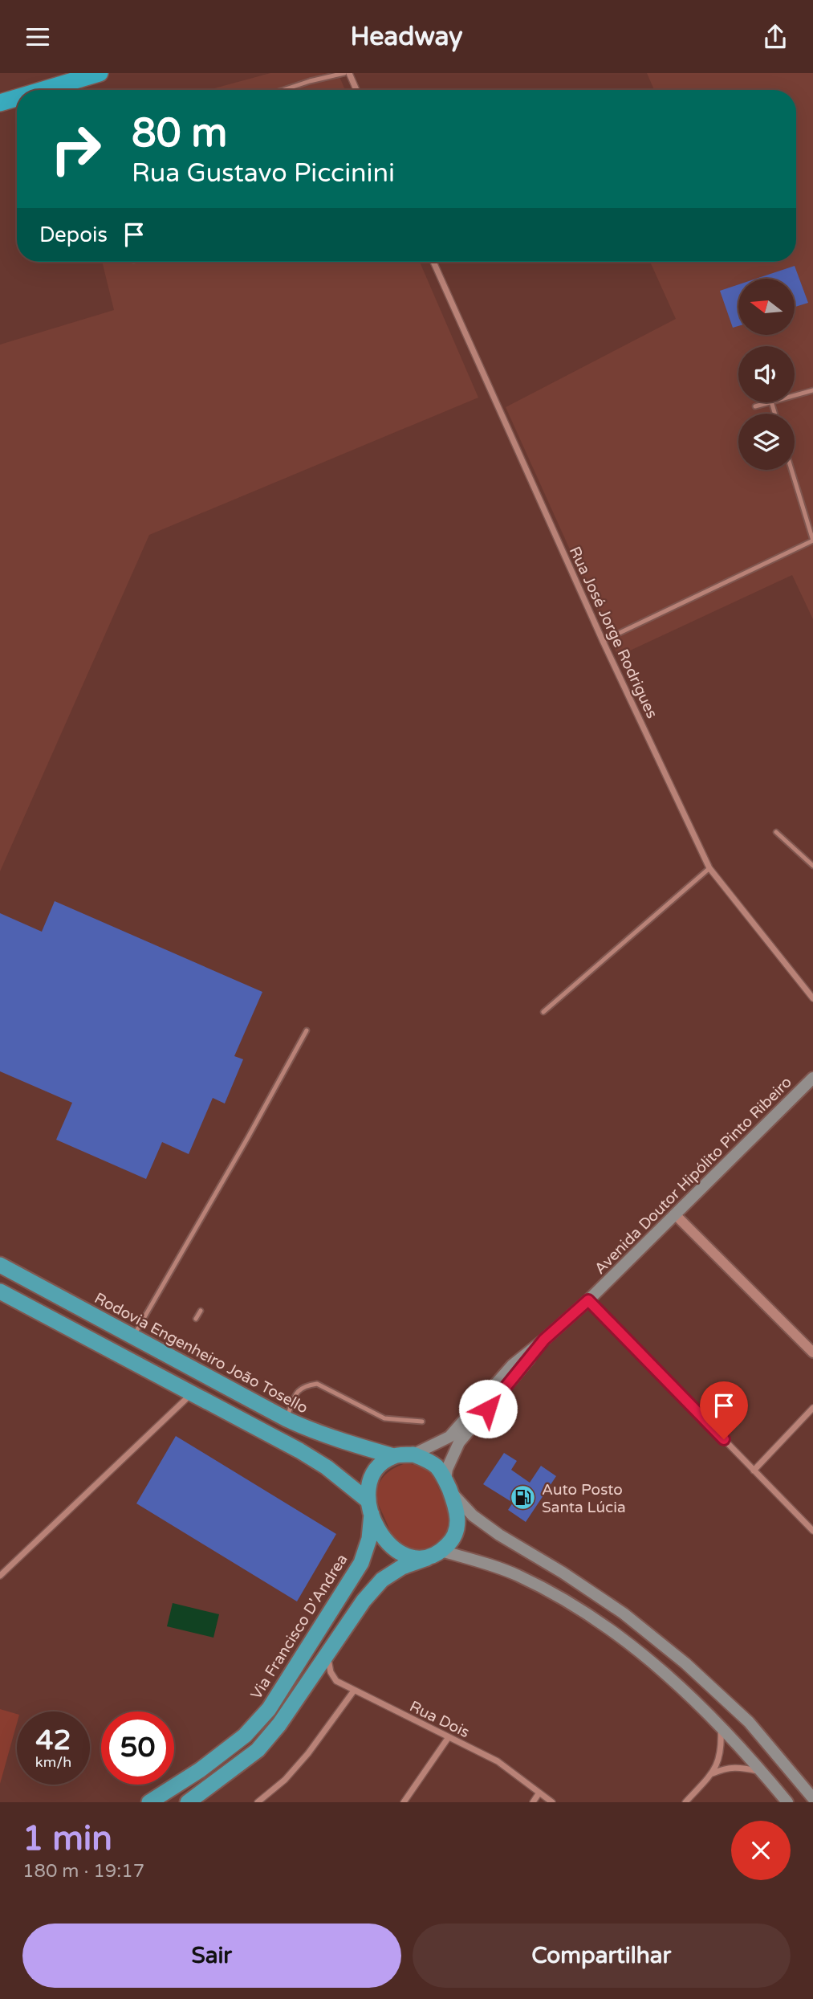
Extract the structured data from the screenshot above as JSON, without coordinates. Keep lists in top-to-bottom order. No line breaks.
{"streets":{"highway":["Rodovia Engenheiro João Tosello","Via Francisco D'Andrea"],"main road":["Avenida Doutor Hipólito Pinto Ribeiro"],"street":["Rua José Jorge Rodrigues","Rua Dois"]},"crossings":[["Avenida Doutor Hipólito Pinto Ribeiro","Rodovia Engenheiro João Tosello"],["Avenida Doutor Hipólito Pinto Ribeiro","Via Francisco D'Andrea"],["Rodovia Engenheiro João Tosello","Via Francisco D'Andrea"]],"places":{"fuel station":["Auto Posto Santa Lúcia"]},"north":"left","page":{"header":"Headway","turn":["80 m","Rua Gustavo Piccinini"],"then":"Depois","speed":"42 km/h","limit":"50","heading":["1 min","180 m · 19:17"],"buttons":["Sair","Compartilhar"]}}
